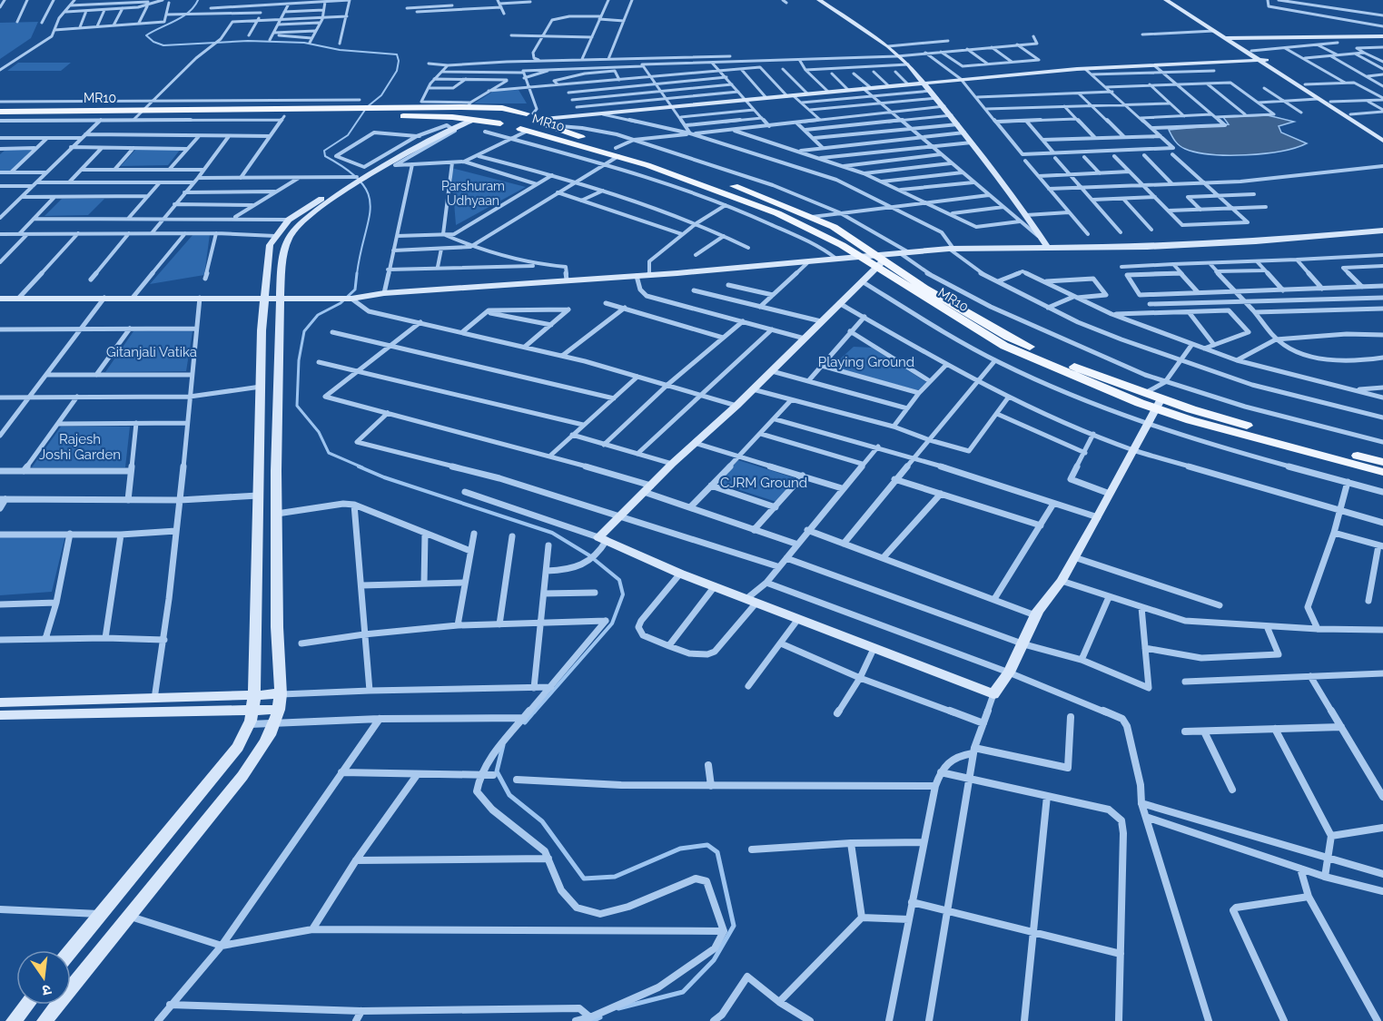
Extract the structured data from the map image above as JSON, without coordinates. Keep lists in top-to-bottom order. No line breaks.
{"streets":{"main road":["MR10"]},"parks":["Parshuram Udhyaan","Gitanjali Vatika","Playing Ground","Rajesh Joshi Garden","CJRM Ground"],"north":"bottom"}
